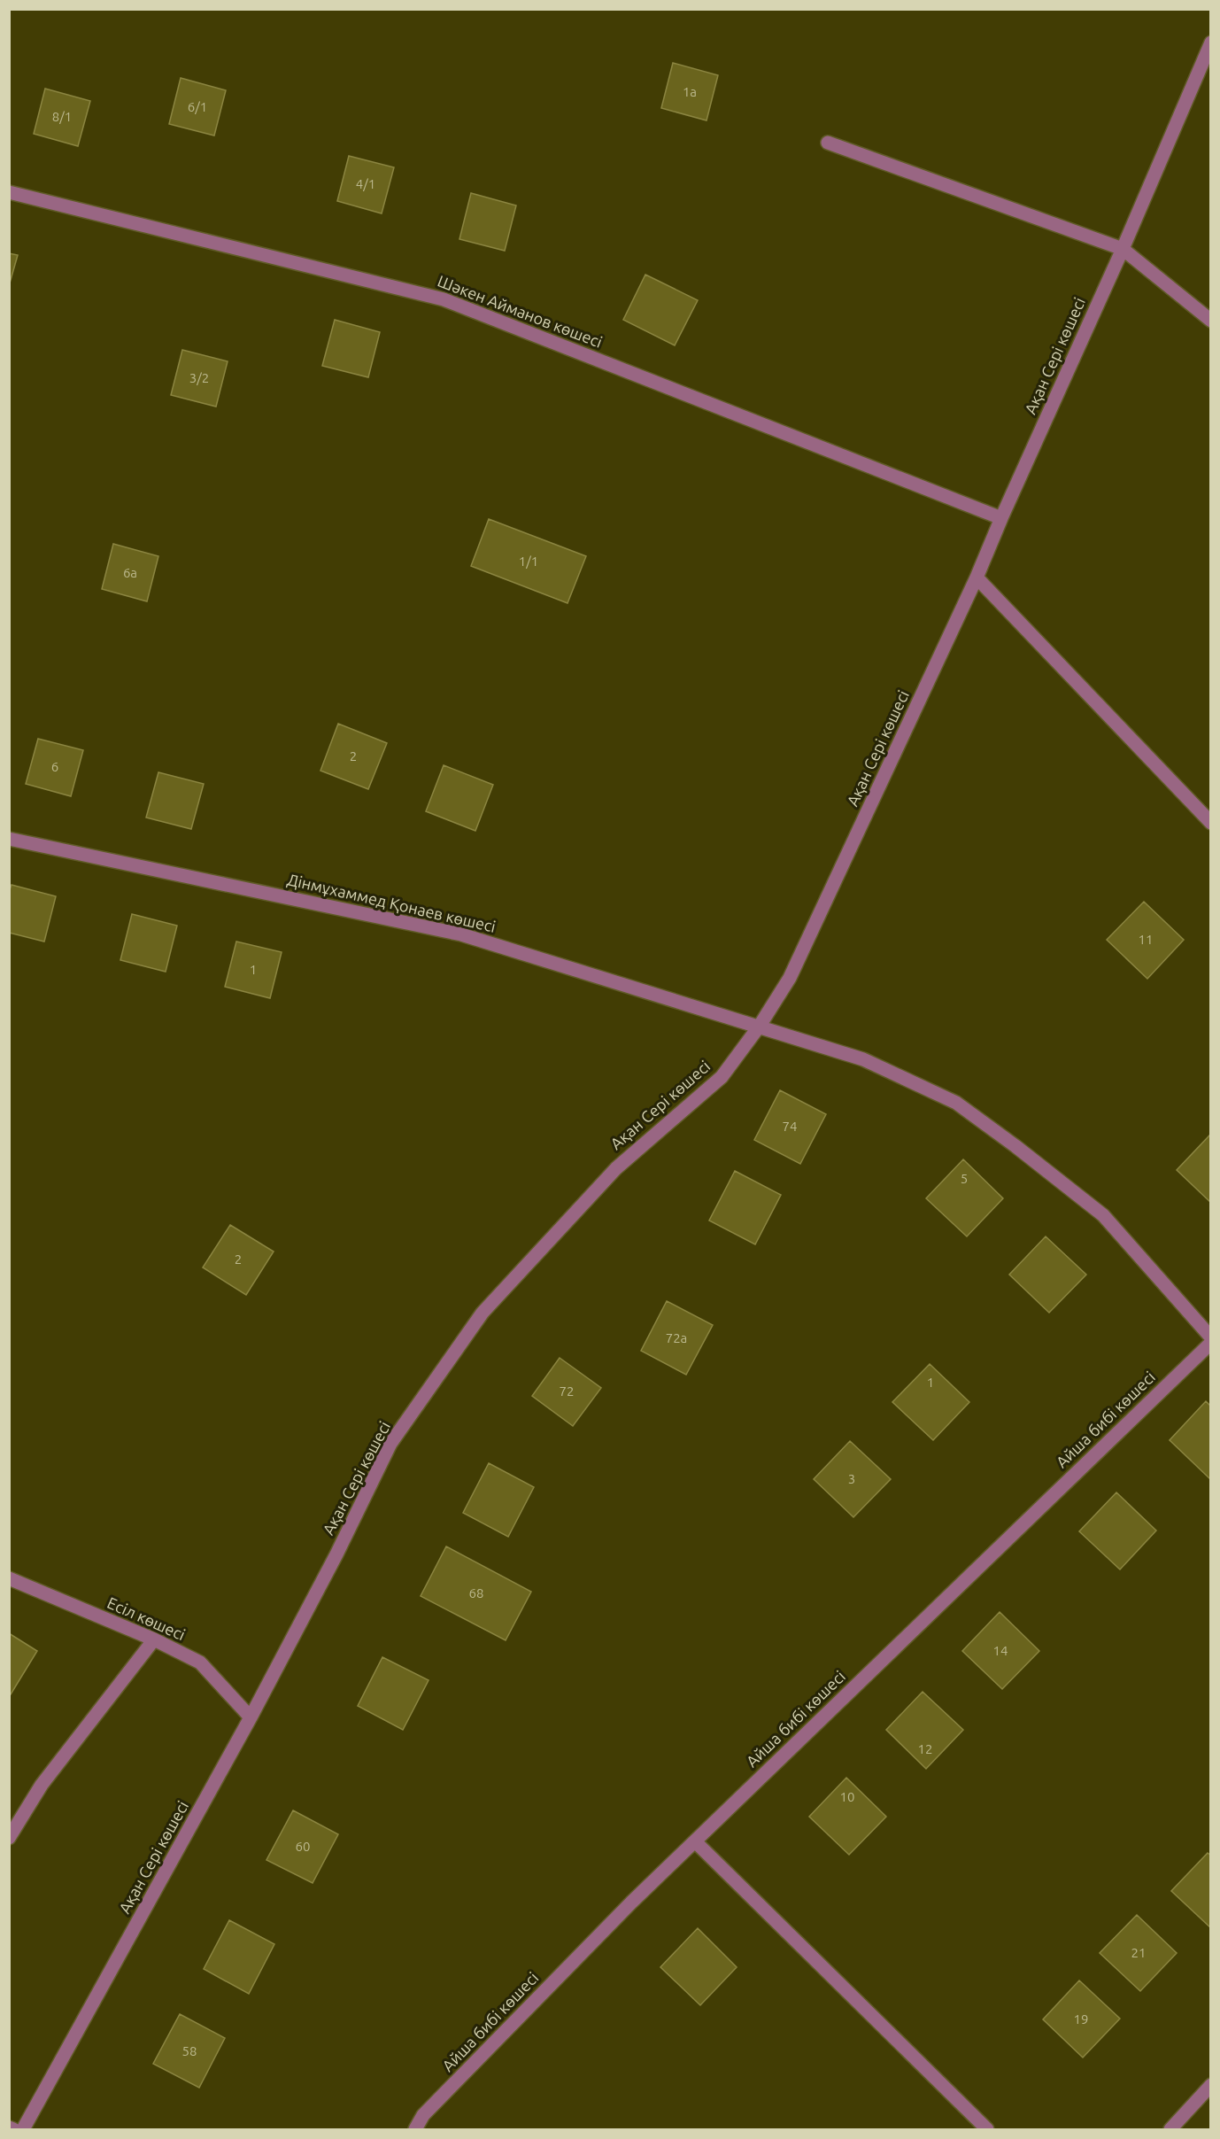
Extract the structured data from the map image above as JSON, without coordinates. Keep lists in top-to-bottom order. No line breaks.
{"streets":{"street":["Шәкен Айманов көшесі","Ақан Сері көшесі","Дінмұхаммед Қонаев көшесі","Айша бибі көшесі","Есіл көшесі"]},"crossings":[["Шәкен Айманов көшесі","Ақан Сері көшесі"],["Ақан Сері көшесі","Дінмұхаммед Қонаев көшесі"],["Ақан Сері көшесі","Есіл көшесі"]],"house_numbers":["1а","6/1","8/1","4/1","3/2","1/1","6а","2","6","11","1","74","5","2","72а","1","72","3","68","14","12","10","60","21","19","58"]}
